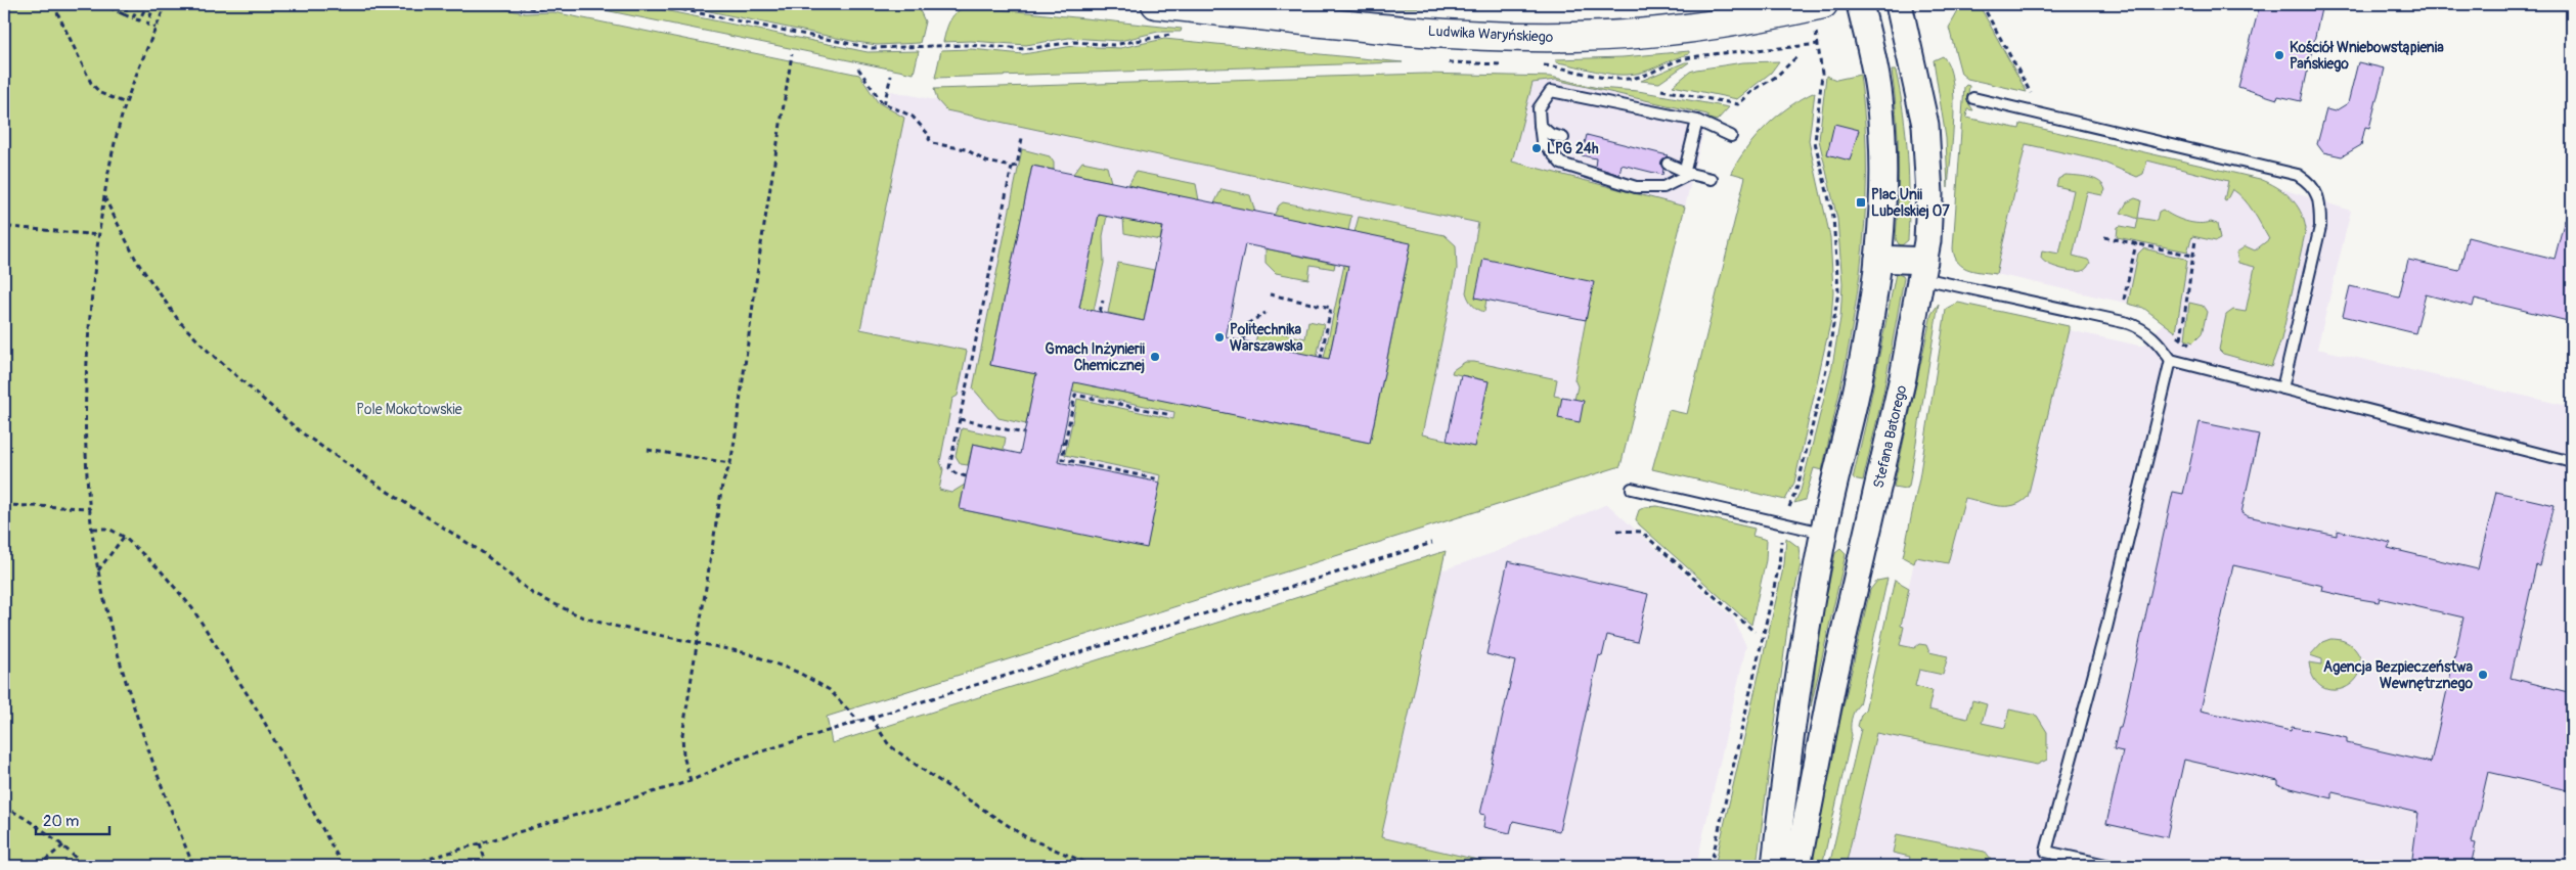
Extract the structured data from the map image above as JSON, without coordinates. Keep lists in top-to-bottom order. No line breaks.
{"streets":{"main road":["Ludwika Waryńskiego"],"street":["Stefana Batorego"]},"parks":["Pole Mokotowskie"],"places":{"other":["Kościół Wniebowstąpienia Pańskiego","LPG 24h","Politechnika Warszawska","Gmach Inżynierii Chemicznej","Agencja Bezpieczeństwa Wewnętrznego"],"transit":["Plac Unii Lubelskiej 07"]},"scale_bar":"20 m"}
